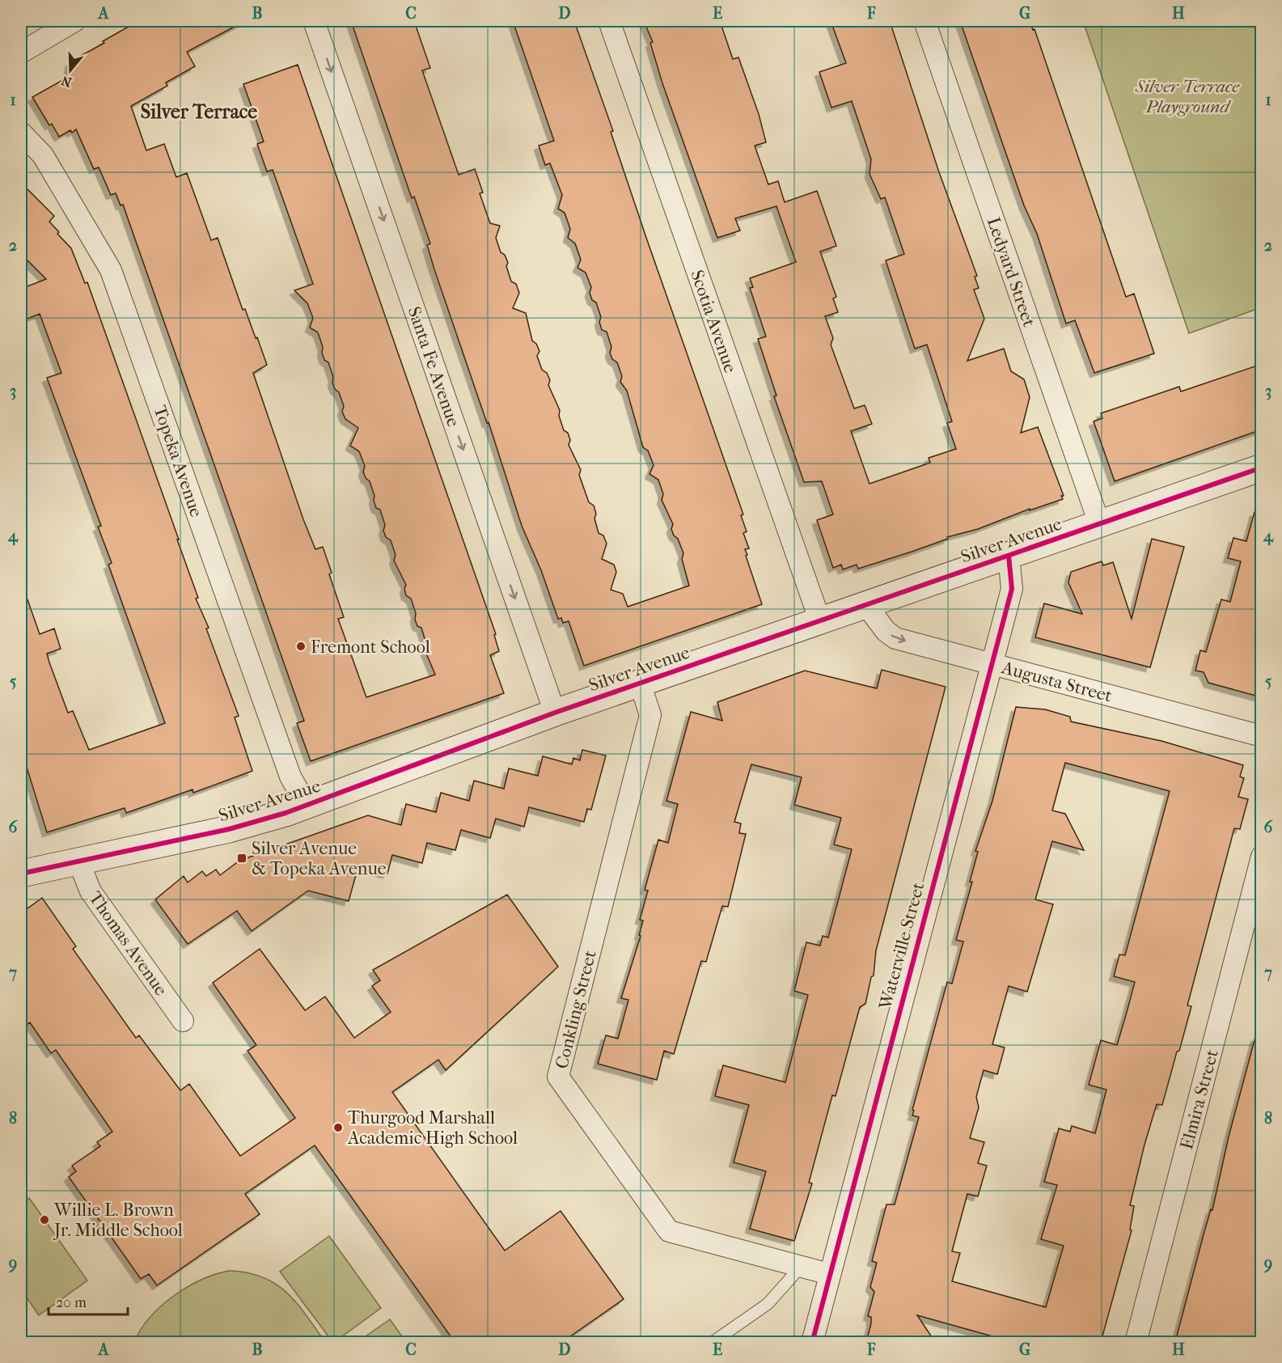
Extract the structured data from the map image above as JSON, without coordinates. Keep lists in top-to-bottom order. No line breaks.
{"streets":{"street":["Ledyard Street","Scotia Avenue","Santa Fe Avenue","Topeka Avenue","Silver Avenue","Augusta Street","Thomas Avenue","Waterville Street","Conkling Street","Elmira Street"]},"crossings":[["Ledyard Street","Silver Avenue"],["Scotia Avenue","Silver Avenue"],["Santa Fe Avenue","Silver Avenue"],["Topeka Avenue","Silver Avenue"],["Silver Avenue","Augusta Street"],["Silver Avenue","Thomas Avenue"],["Silver Avenue","Waterville Street"],["Silver Avenue","Conkling Street"],["Augusta Street","Waterville Street"],["Waterville Street","Conkling Street"]],"one_way":["Santa Fe Avenue"],"districts":["Silver Terrace"],"parks":["Silver Terrace Playground"],"places":{"other":["Fremont School","Thurgood Marshall Academic High School","Willie L. Brown Jr. Middle School"],"transit":["Silver Avenue & Topeka Avenue"]},"scale_bar":"20 m","north":"bottom","grid":{"columns":["A","B","C","D","E","F","G","H"],"rows":["1","2","3","4","5","6","7","8","9"]}}
